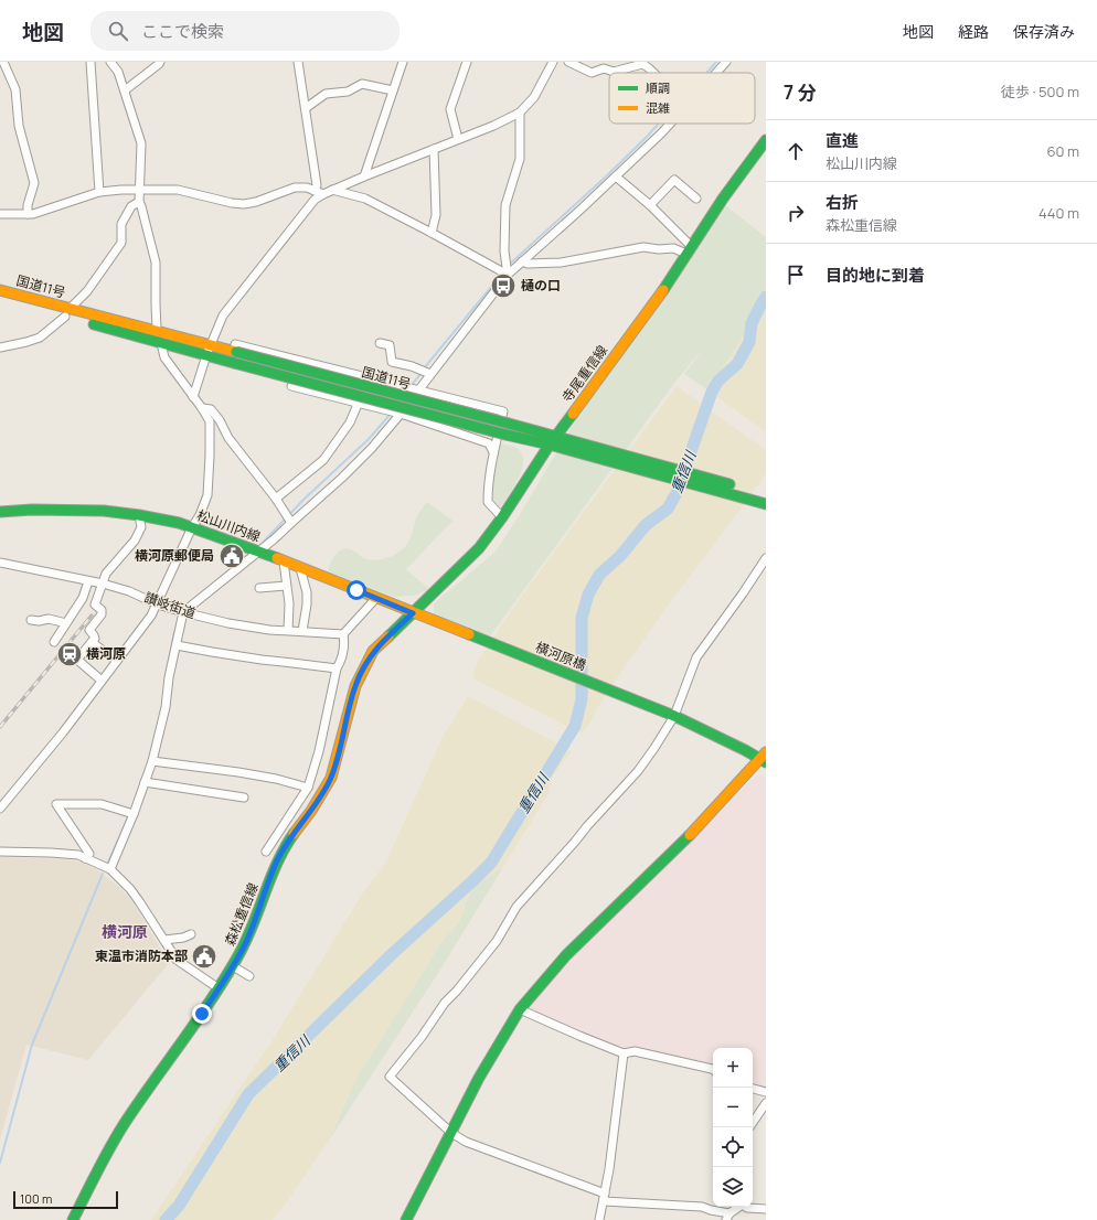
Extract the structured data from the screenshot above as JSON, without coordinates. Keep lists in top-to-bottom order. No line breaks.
{"streets":{"main road":["国道11号","寺尾重信線","松山川内線","横河原橋","森松重信線"],"street":["讃岐街道"]},"crossings":[["国道11号","寺尾重信線"],["寺尾重信線","松山川内線"],["寺尾重信線","森松重信線"],["松山川内線","横河原橋"],["松山川内線","森松重信線"]],"districts":["横河原"],"water":["重信川"],"places":{"bus stop":["樋の口"],"public building":["横河原郵便局","東温市消防本部"],"station":["横河原"]},"legend":["順調","混雑"],"scale_bar":"100 m","page":{"header":"地図","search":"ここで検索","nav":["地図","経路","保存済み"],"heading":["7 分","徒歩 · 500 m"],"list":[["直進","松山川内線","60 m"],["右折","森松重信線","440 m"],"目的地に到着"],"map_buttons":["+","−"],"scale":"100 m"}}
